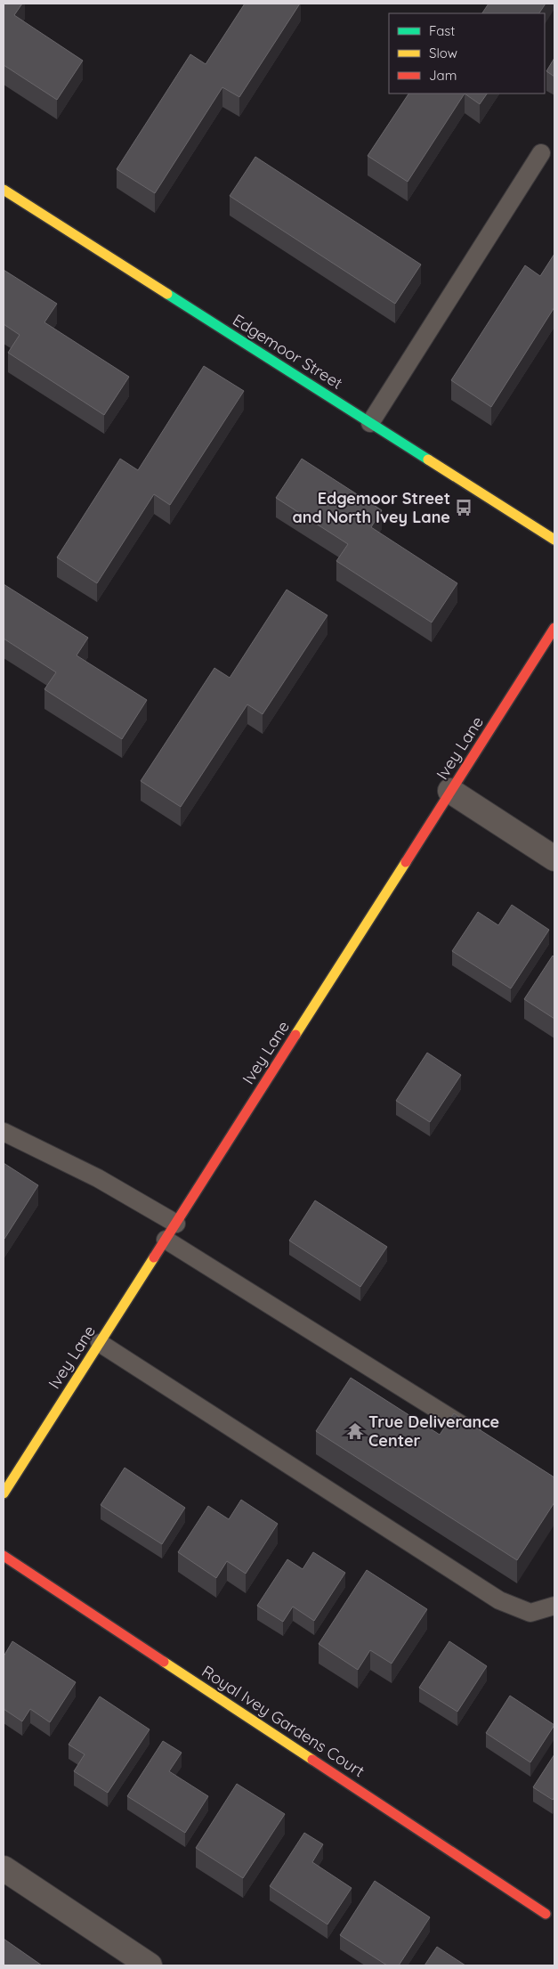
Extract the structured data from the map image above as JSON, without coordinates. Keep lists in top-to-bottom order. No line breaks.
{"streets":{"street":["Edgemoor Street","Ivey Lane","Royal Ivey Gardens Court"]},"places":{"bus stop":["Edgemoor Street and North Ivey Lane"],"temple":["True Deliverance Center"]},"legend":["Fast","Slow","Jam"]}
